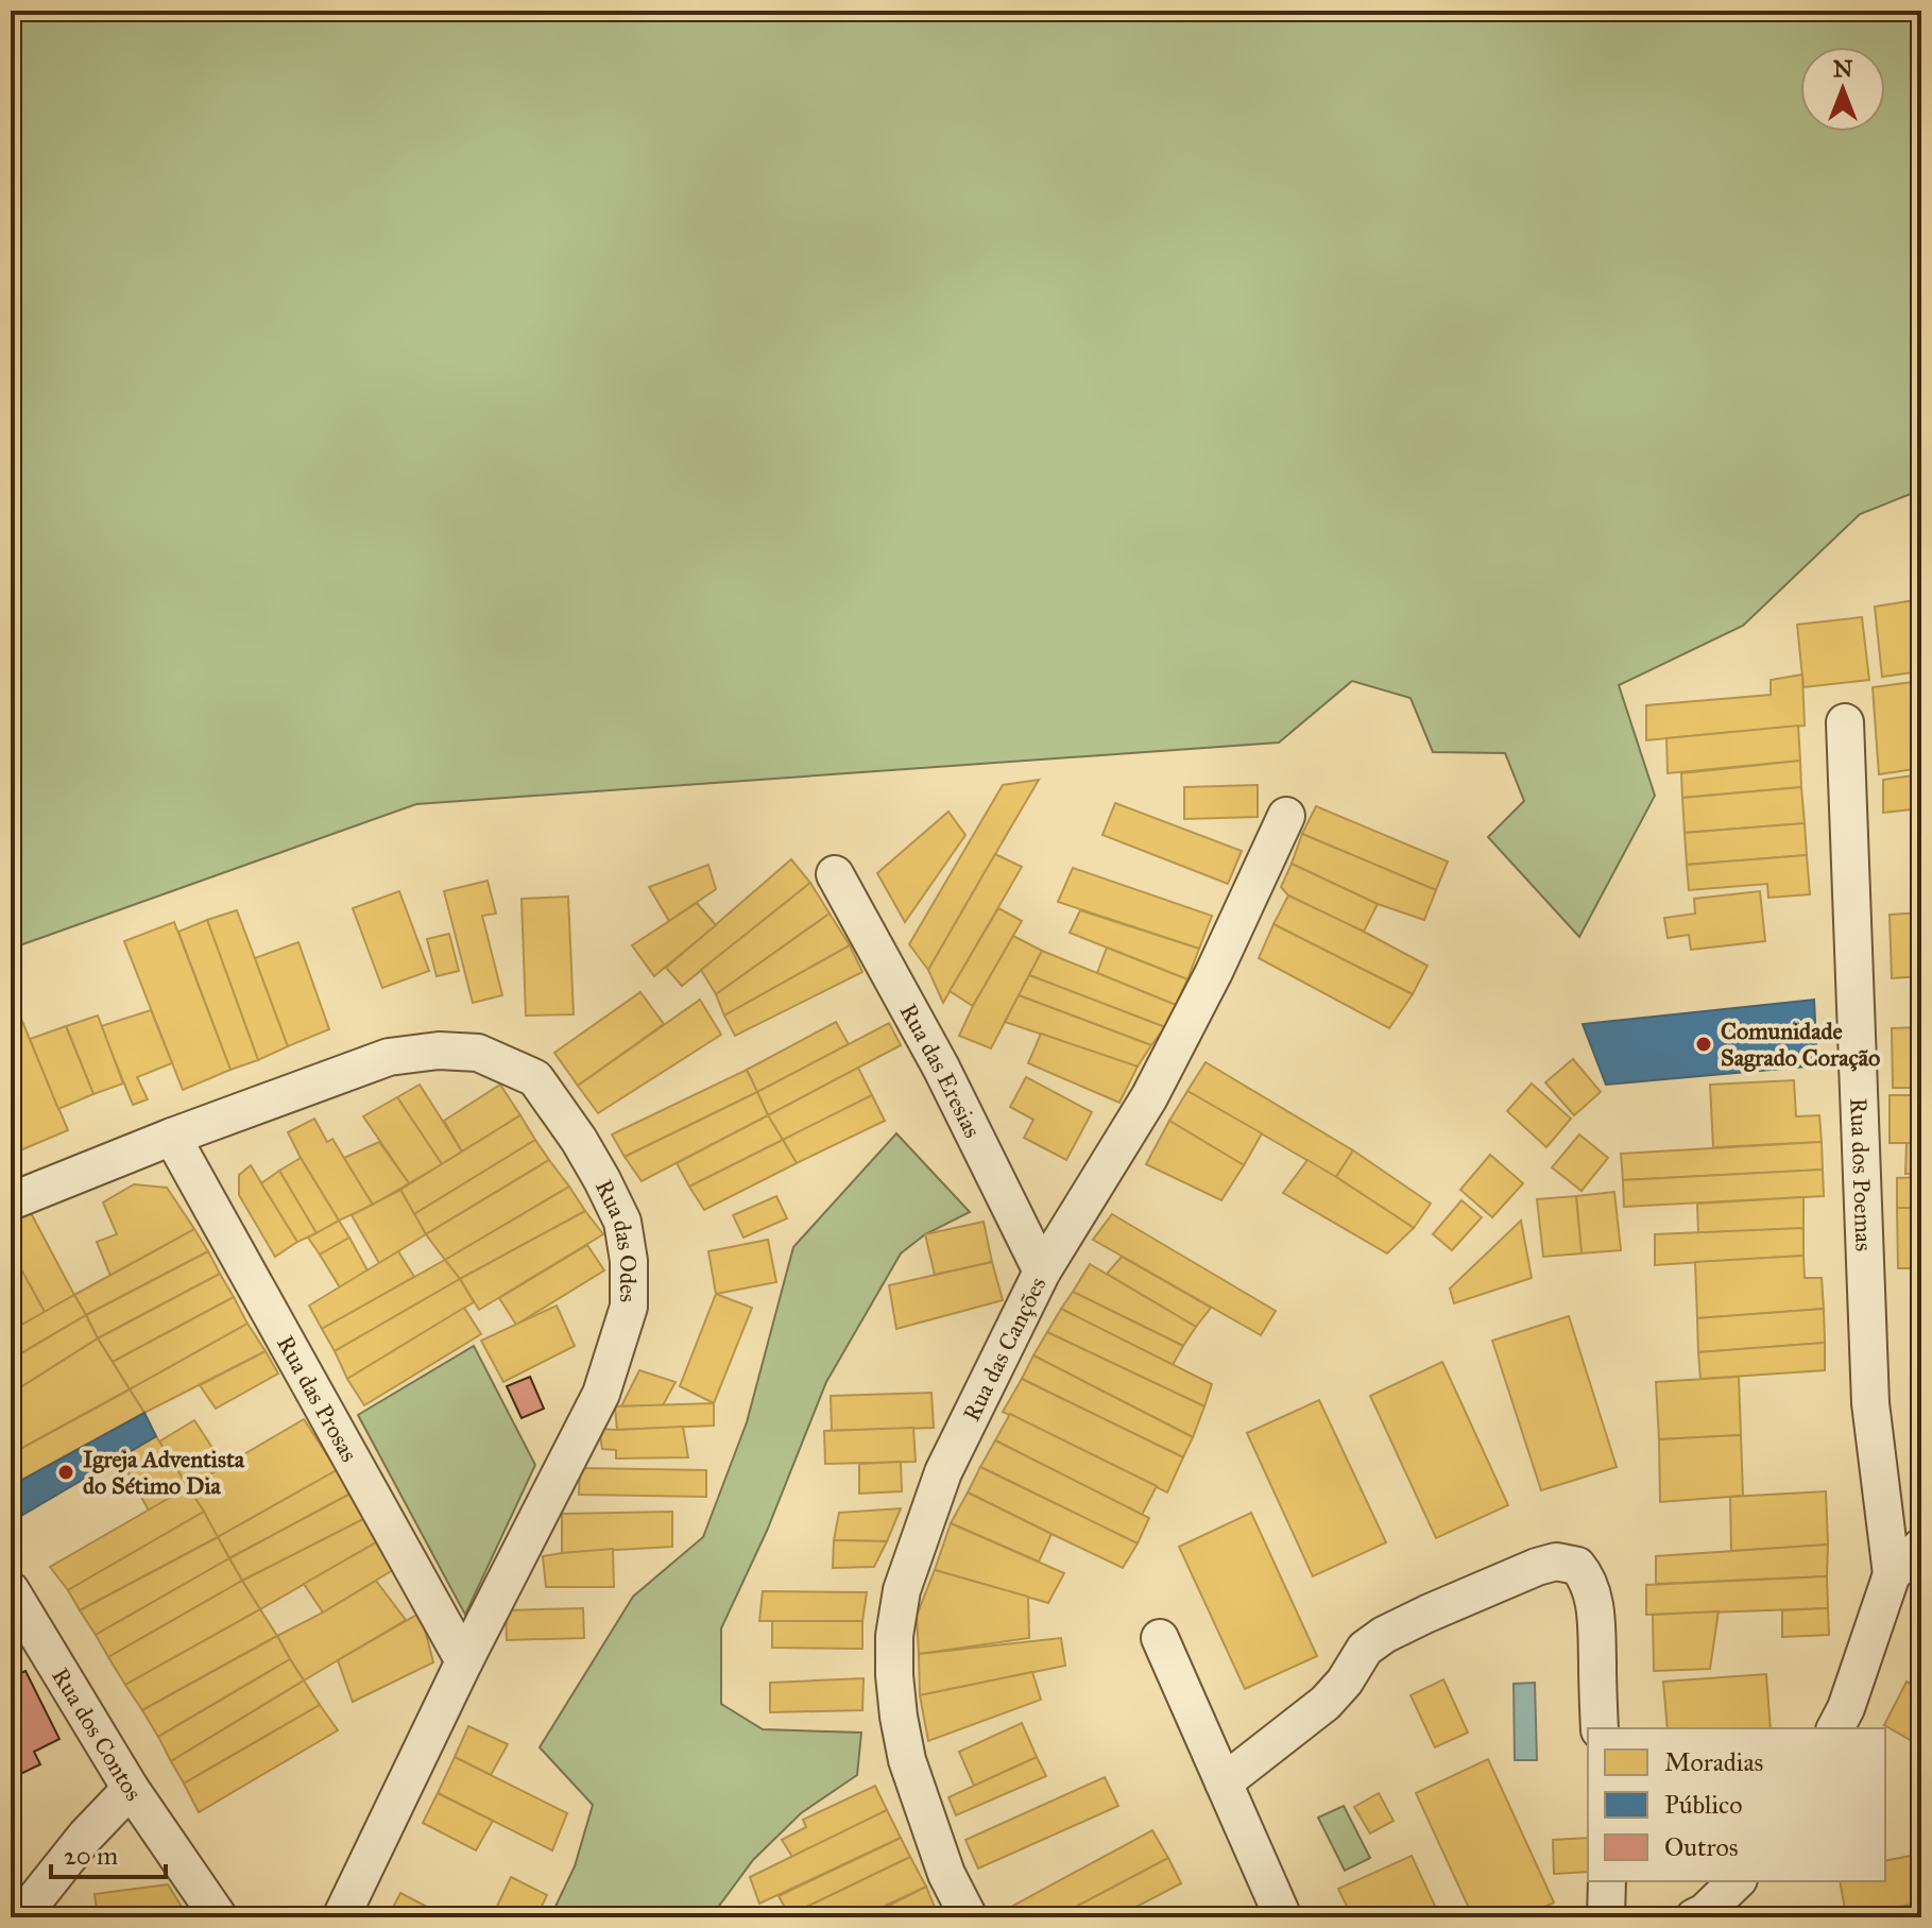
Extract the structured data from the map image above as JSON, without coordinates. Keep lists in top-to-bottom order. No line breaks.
{"streets":{"street":["Rua das Eresias","Rua dos Poemas","Rua das Odes","Rua das Canções","Rua das Prosas","Rua dos Contos"]},"crossings":[["Rua das Eresias","Rua das Canções"],["Rua das Odes","Rua das Prosas"]],"places":["Comunidade Sagrado Coração","Igreja Adventista do Sétimo Dia"],"legend":["Moradias","Público","Outros"],"scale_bar":"20 m","north":"top"}
